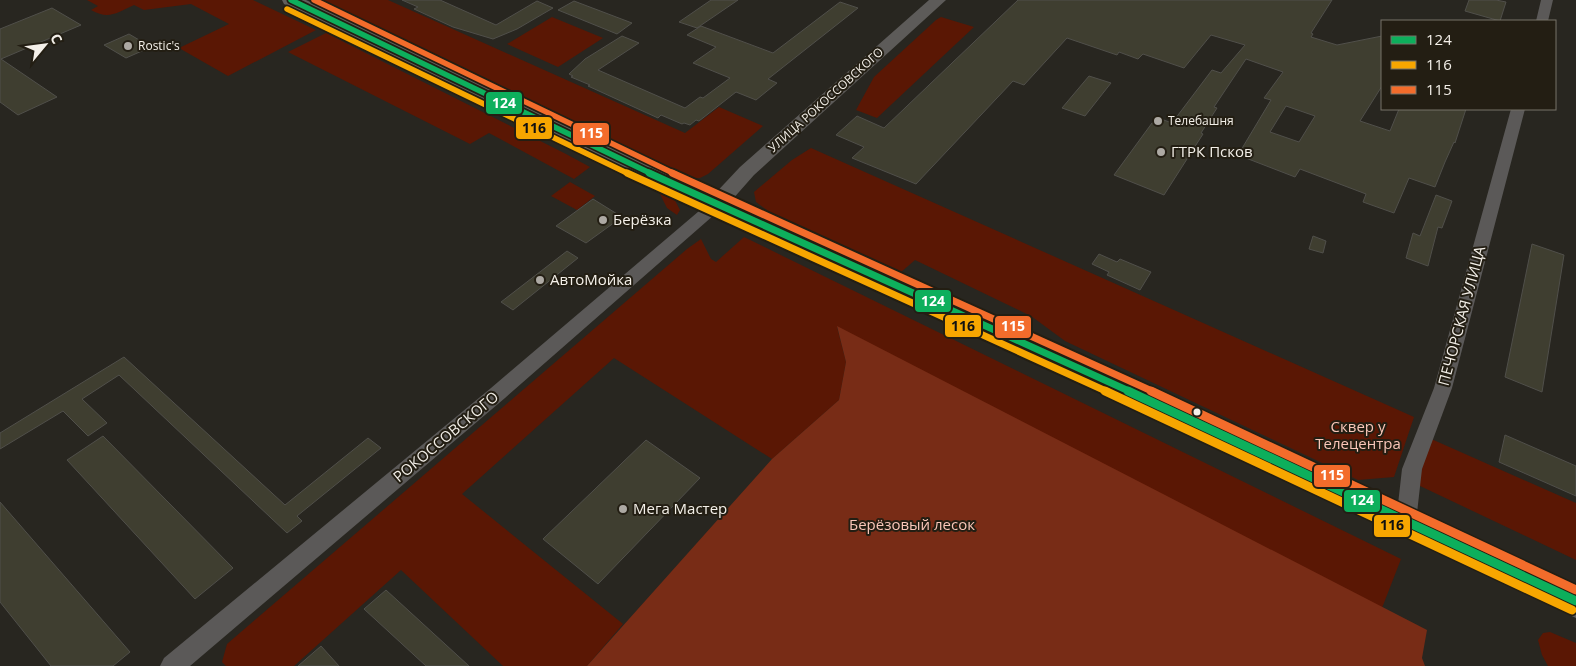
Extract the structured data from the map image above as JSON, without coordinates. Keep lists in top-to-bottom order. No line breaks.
{"streets":{"main road":["УЛИЦА РОКОССОВСКОГО"],"street":["ПЕЧОРСКАЯ УЛИЦА","РОКОССОВСКОГО"]},"crossings":[["УЛИЦА РОКОССОВСКОГО","РОКОССОВСКОГО"]],"parks":["Сквер у Телецентра","Берёзовый лесок"],"places":["Rostic's","Телебашня","ГТРК Псков","Берёзка","АвтоМойка","Мега Мастер"],"lines":["transit line 124","transit line 115","transit line 116"],"legend":["124","116","115"],"north":"top right"}
